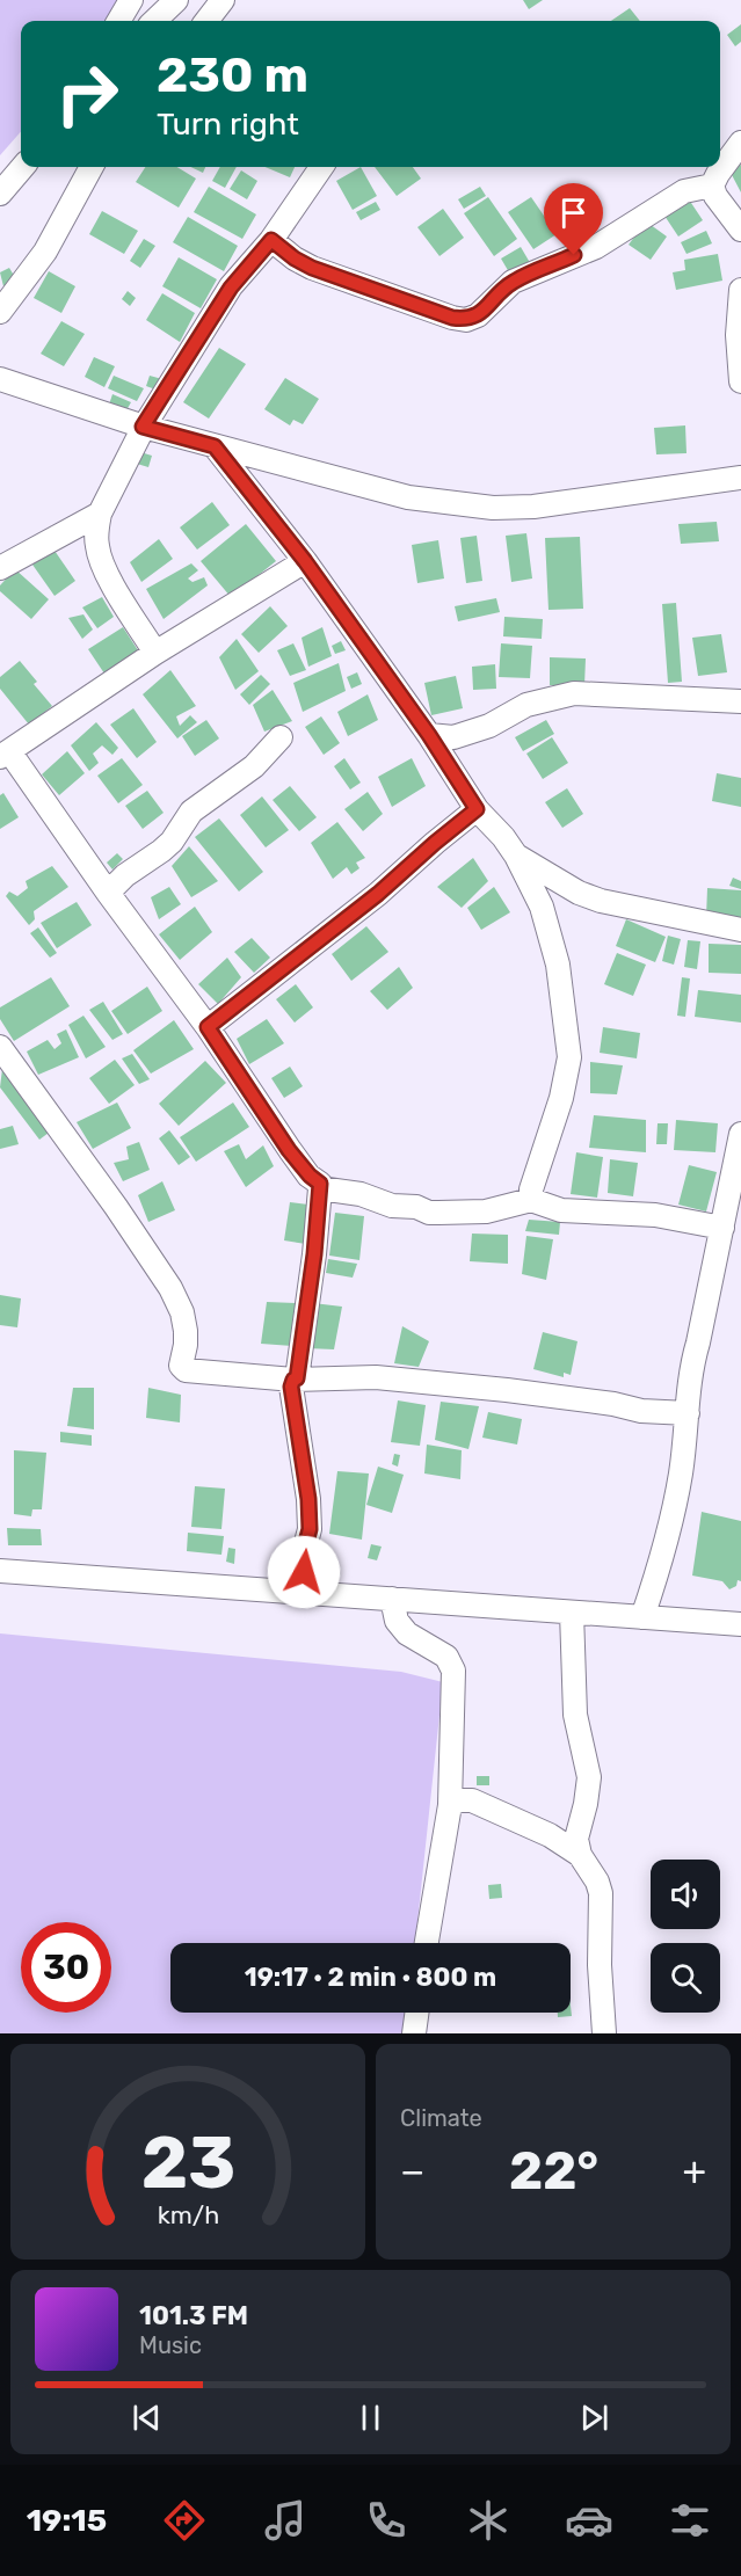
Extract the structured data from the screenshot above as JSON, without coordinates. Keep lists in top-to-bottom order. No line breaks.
{"page":{"turn":["230 m","Turn right"],"limit":"30","trip":"19:17 · 2 min · 800 m","tile":"Climate","heat":["−","22°","+"],"song":["101.3 FM","Music"],"tabs":"19:15","gauge":["23","km/h"]}}
